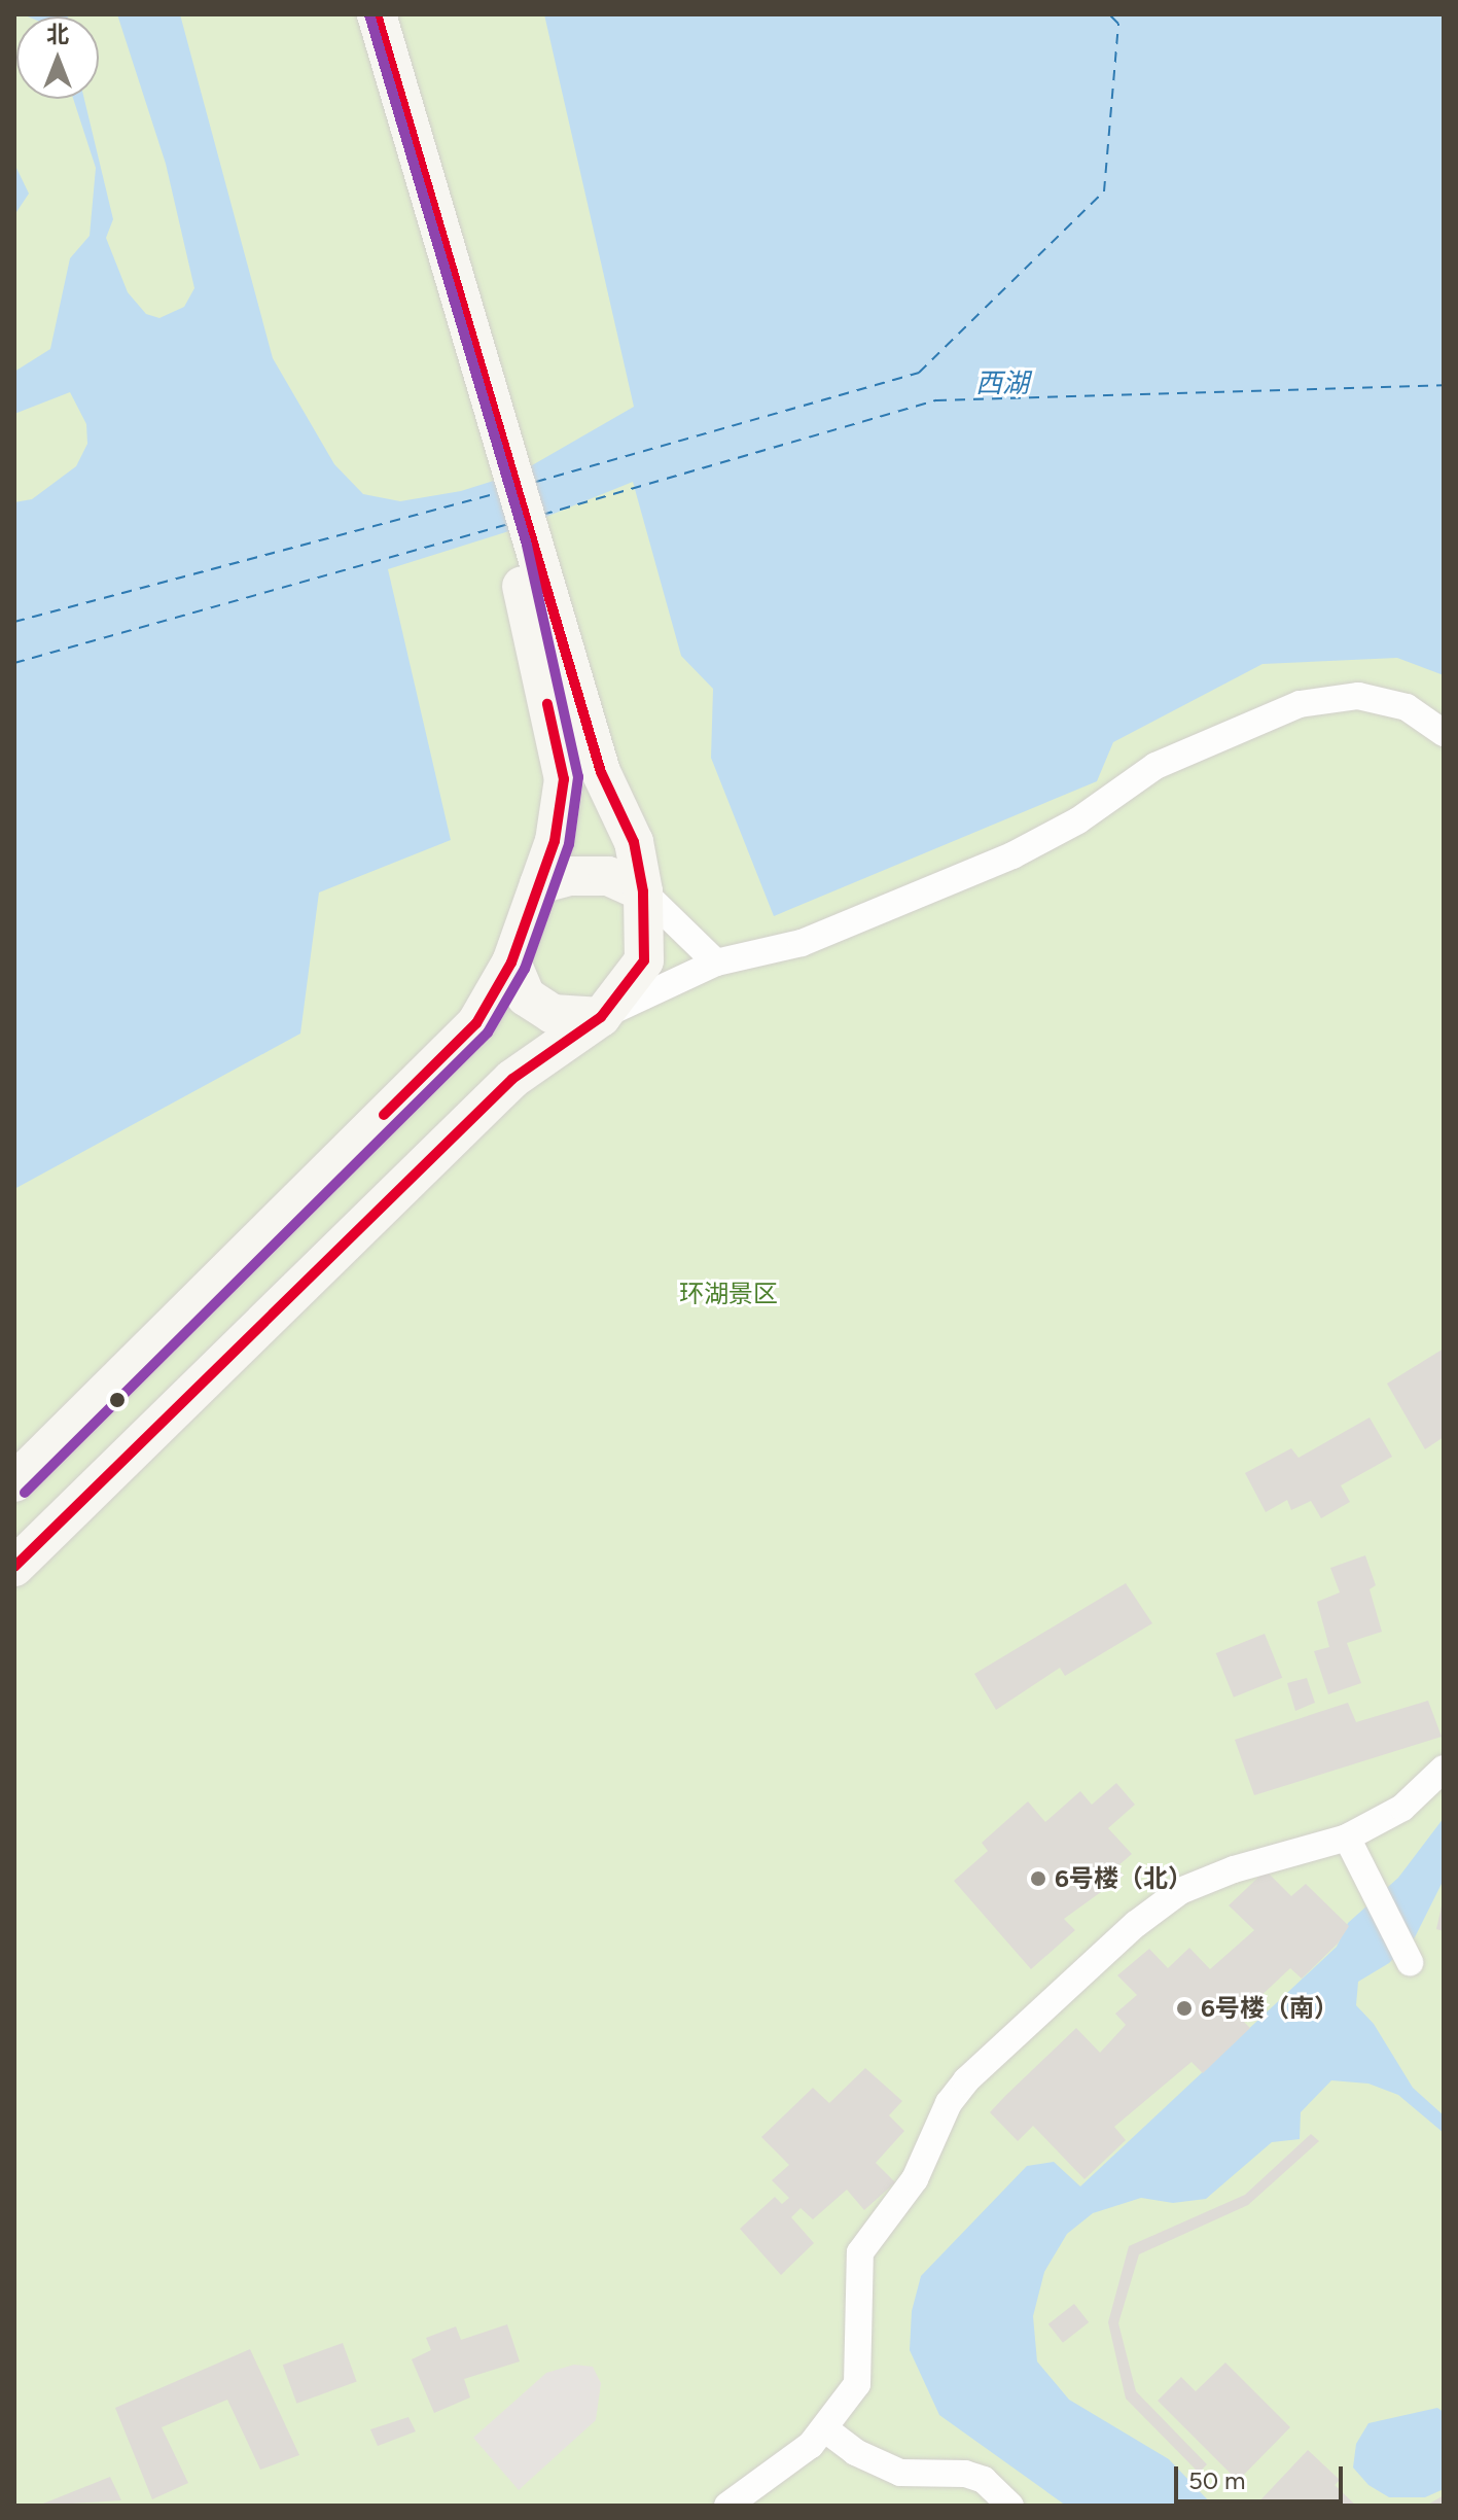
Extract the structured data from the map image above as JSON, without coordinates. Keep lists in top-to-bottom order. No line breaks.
{"water":["西湖"],"parks":["环湖景区"],"places":["6号楼（北）","6号楼（南）"],"scale_bar":"50 m","north":"top"}
